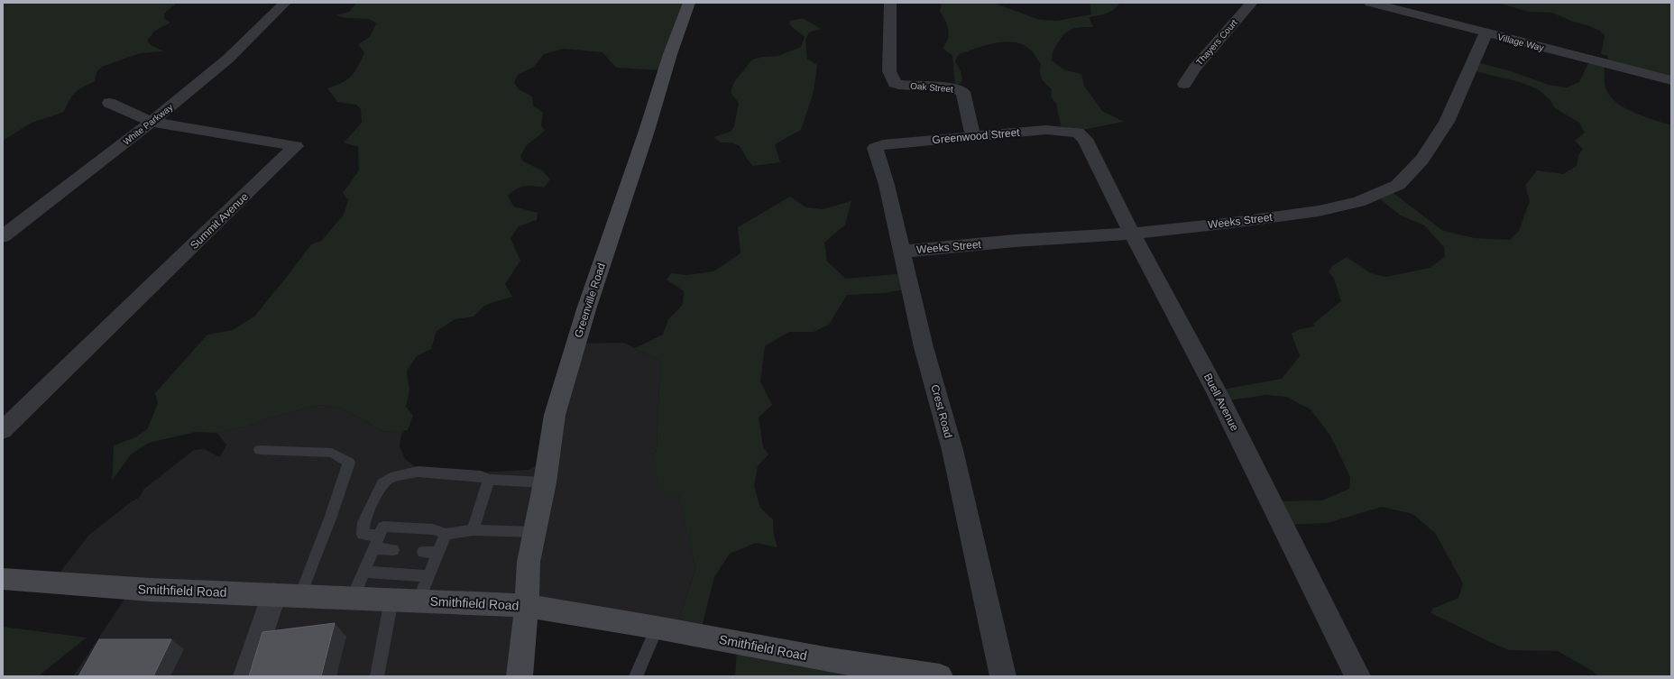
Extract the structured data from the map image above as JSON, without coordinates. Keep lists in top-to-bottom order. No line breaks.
{"streets":{"main road":["Greenville Road","Smithfield Road"],"street":["Thayers Court","Village Way","Oak Street","White Parkway","Greenwood Street","Summit Avenue","Weeks Street","Buell Avenue","Crest Road"]},"crossings":[["Village Way","Weeks Street"],["Oak Street","Greenwood Street"],["White Parkway","Summit Avenue"],["Greenwood Street","Buell Avenue"],["Greenwood Street","Crest Road"],["Weeks Street","Buell Avenue"],["Weeks Street","Crest Road"],["Greenville Road","Smithfield Road"]]}
